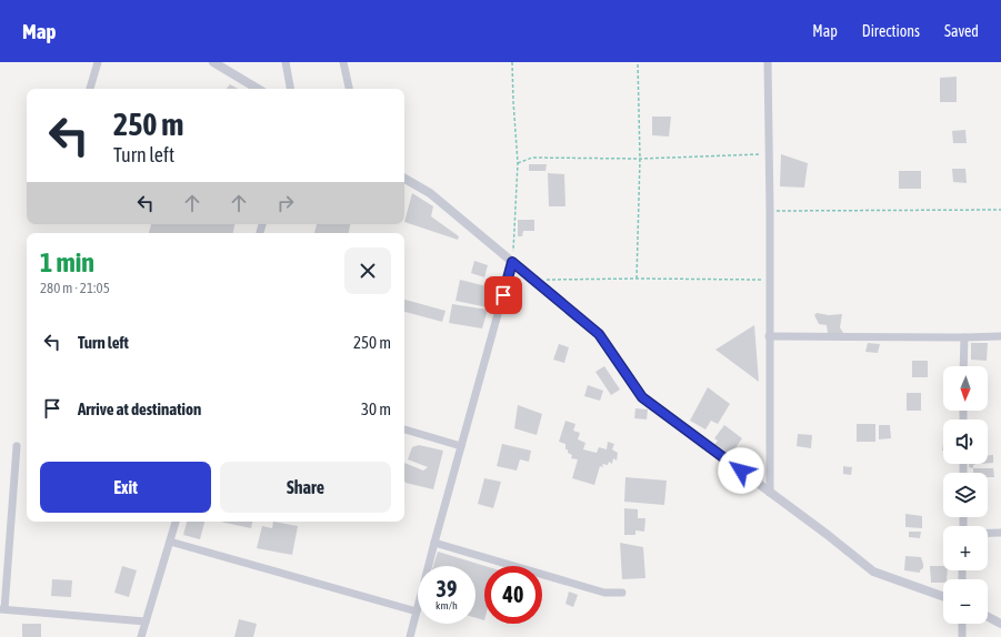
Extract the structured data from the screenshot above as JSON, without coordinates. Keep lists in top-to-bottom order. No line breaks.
{"north":"bottom","page":{"header":"Map","nav":["Map","Directions","Saved"],"turn":["250 m","Turn left"],"heading":["1 min","280 m · 21:05"],"list":[{"name":"Turn left","value":"250 m"},{"name":"Arrive at destination","value":"30 m"}],"map_buttons":["+","−"],"buttons":["Exit","Share"],"speed":"39 km/h","limit":"40"}}
